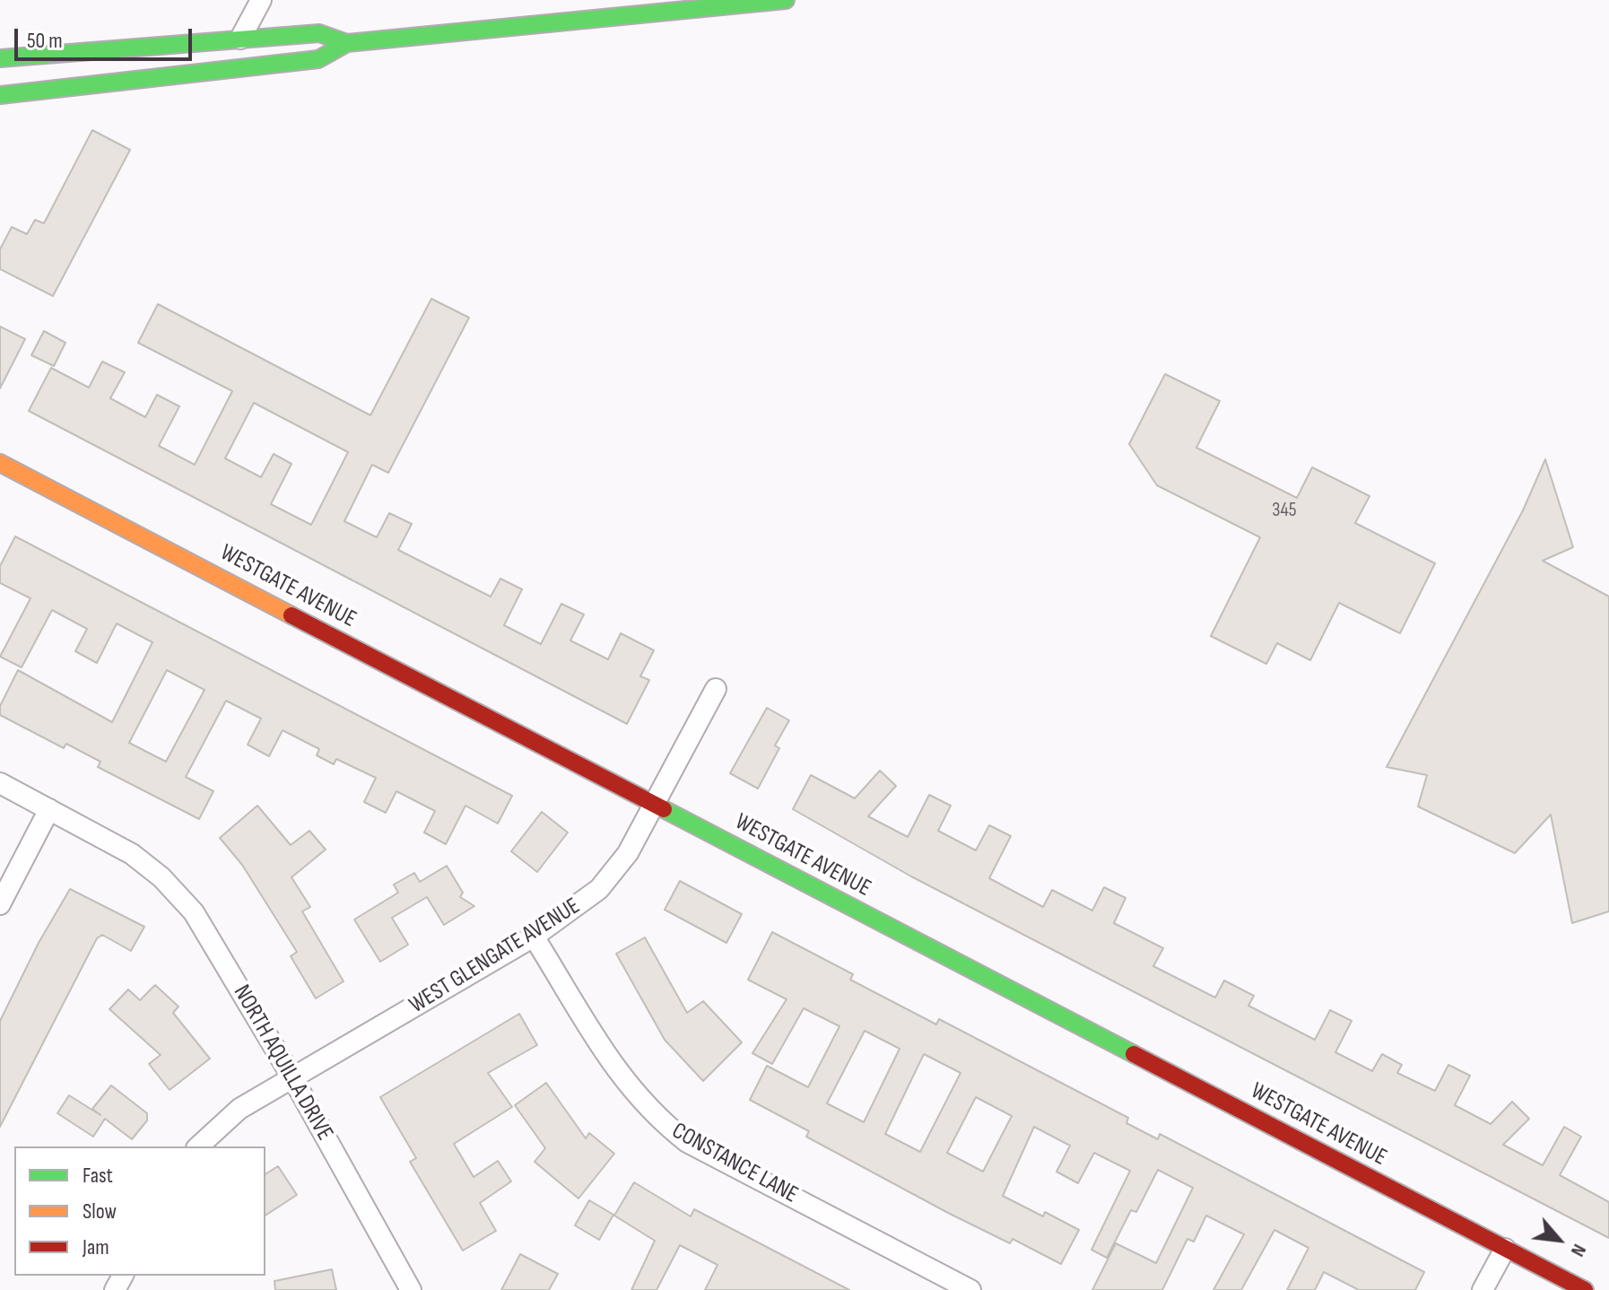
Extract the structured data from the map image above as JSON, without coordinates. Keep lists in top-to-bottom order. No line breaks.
{"streets":{"street":["WESTGATE AVENUE","WEST GLENGATE AVENUE","NORTH AQUILLA DRIVE","CONSTANCE LANE"]},"crossings":[["WESTGATE AVENUE","WEST GLENGATE AVENUE"],["WEST GLENGATE AVENUE","NORTH AQUILLA DRIVE"],["WEST GLENGATE AVENUE","CONSTANCE LANE"]],"house_numbers":["345"],"legend":["Fast","Slow","Jam"],"scale_bar":"50 m","north":"bottom right"}
